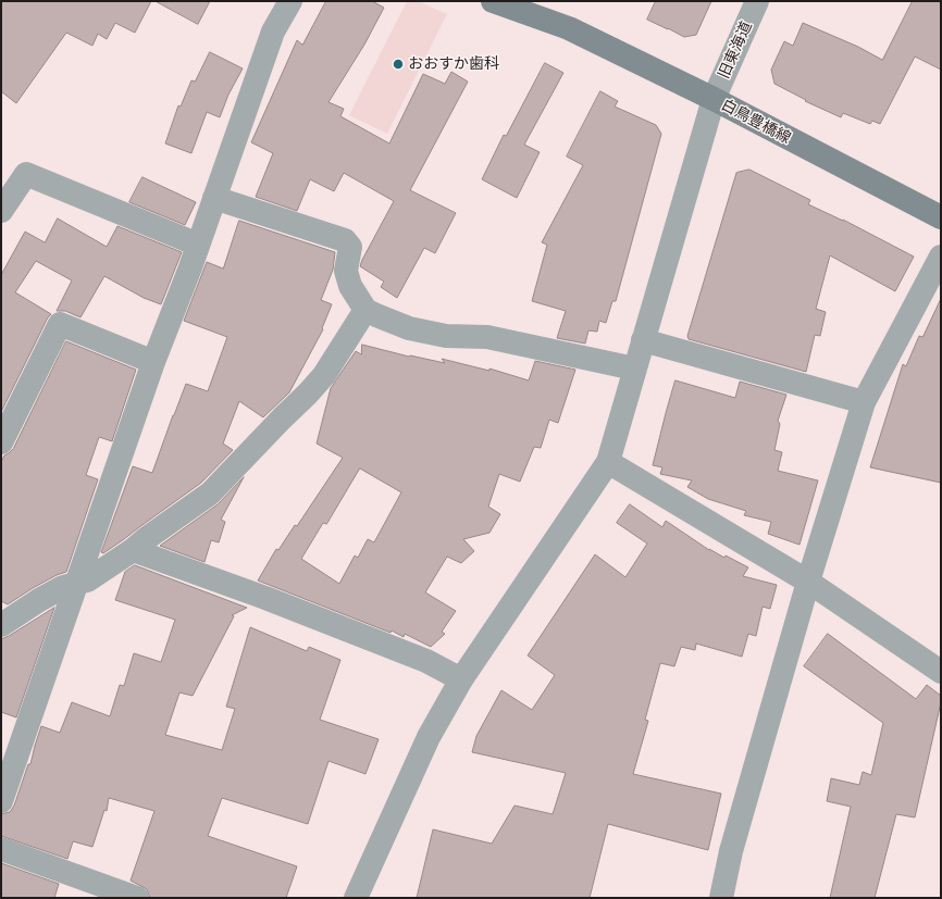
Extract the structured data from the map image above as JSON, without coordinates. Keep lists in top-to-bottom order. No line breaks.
{"streets":{"main road":["白鳥豊橋線"],"street":["旧東海道"]},"crossings":[["旧東海道","白鳥豊橋線"]],"places":["おおすか歯科"]}
